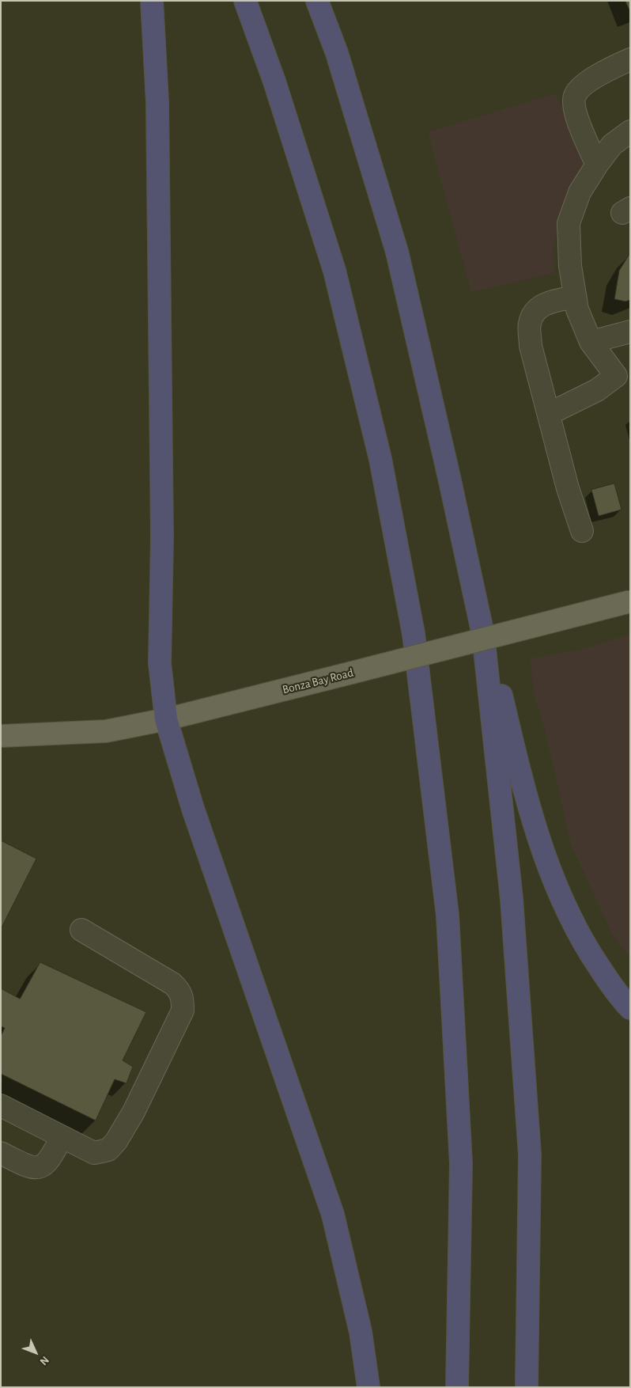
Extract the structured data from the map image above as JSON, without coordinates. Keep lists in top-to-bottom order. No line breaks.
{"streets":{"main road":["Bonza Bay Road"]},"north":"bottom right"}
